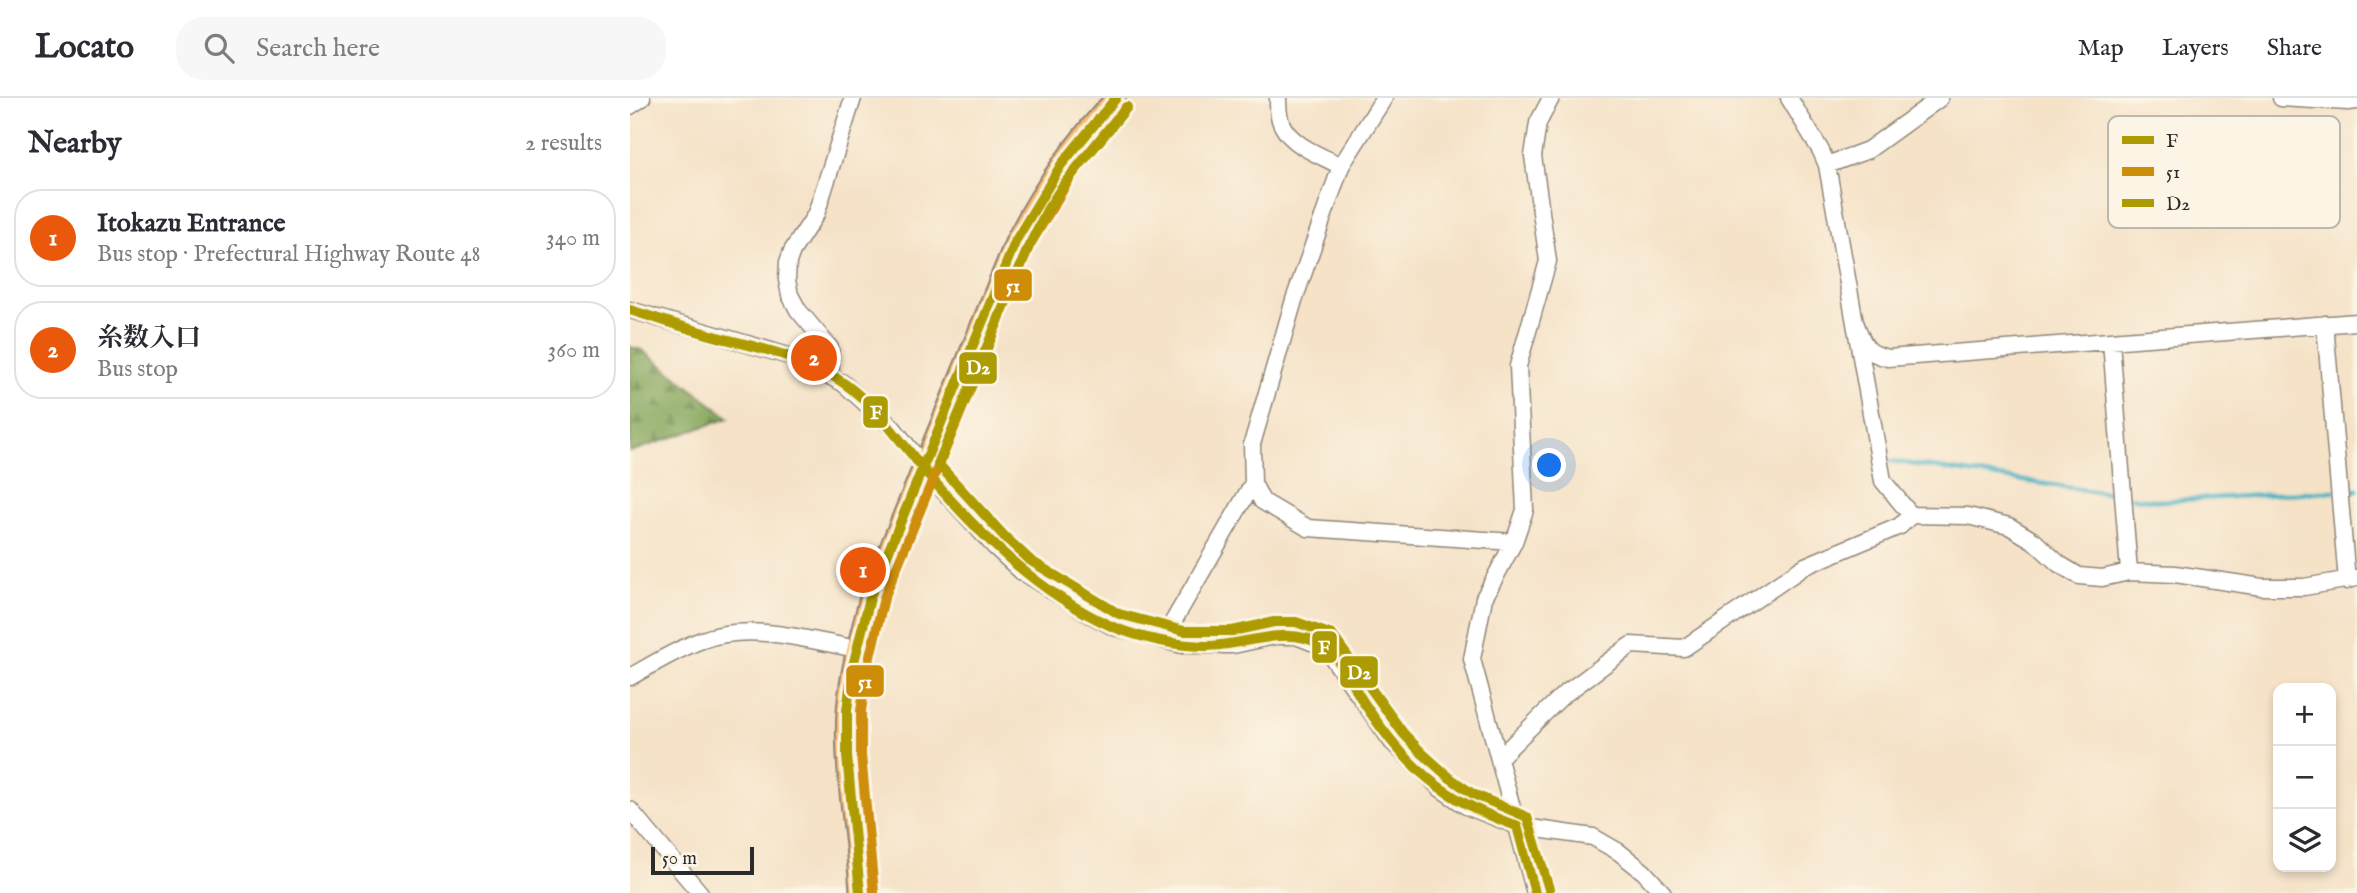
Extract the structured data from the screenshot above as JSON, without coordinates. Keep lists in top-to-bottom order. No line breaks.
{"lines":["transit line F","transit line 51","transit line D2"],"legend":["F","51","D2"],"scale_bar":"50 m","page":{"header":"Locato","search":"Search here","nav":["Map","Layers","Share"],"heading":["Nearby","2 results"],"list":[{"mark":"1","name":"Itokazu Entrance","note":"Bus stop · Prefectural Highway Route 48","value":"340 m"},{"mark":"2","name":"糸数入口","note":"Bus stop","value":"360 m"}],"pins":["2","1"],"map_buttons":["+","−"],"scale":"50 m"}}
